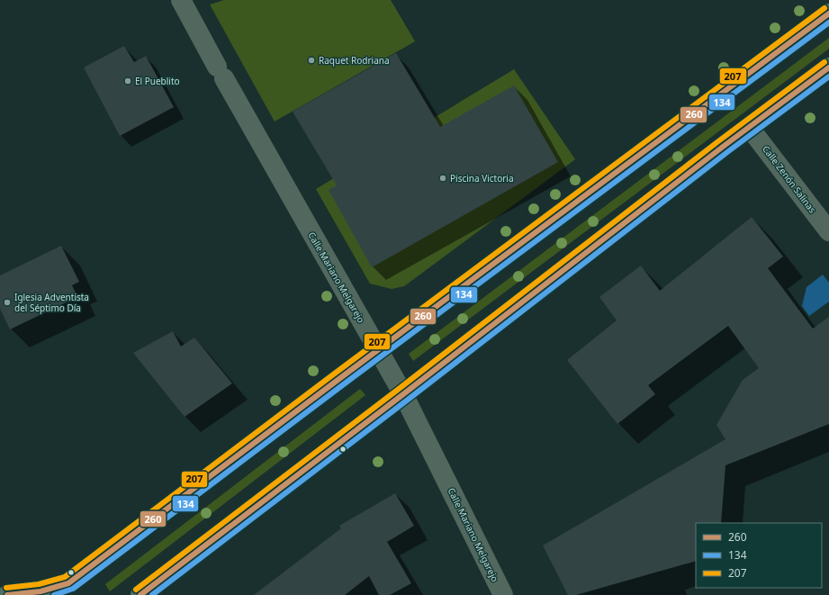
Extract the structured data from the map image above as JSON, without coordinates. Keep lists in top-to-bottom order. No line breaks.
{"streets":{"street":["Calle Zenón Salinas","Calle Mariano Melgarejo"]},"places":["Raquet Rodriana","El Pueblito","Piscina Victoria","Iglesia Adventista del Séptimo Día"],"lines":["transit line 207","transit line 260","transit line 134"],"legend":["260","134","207"]}
